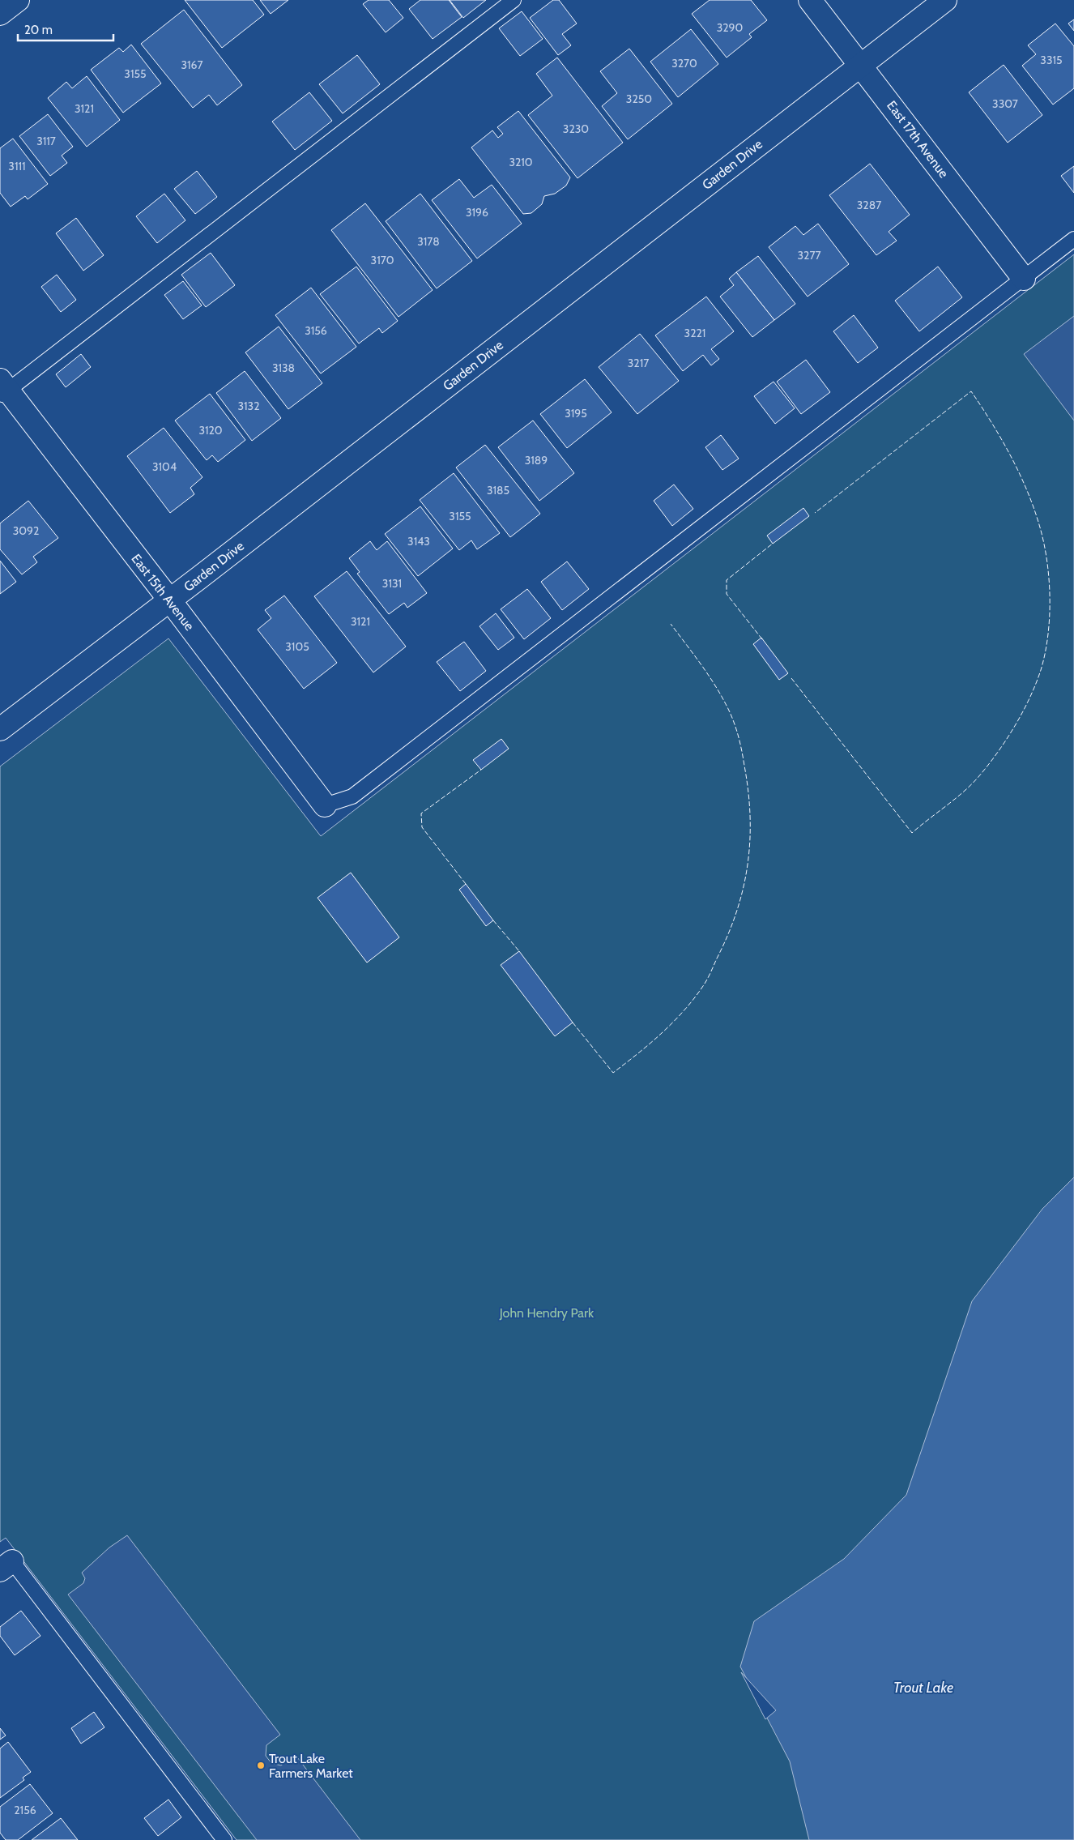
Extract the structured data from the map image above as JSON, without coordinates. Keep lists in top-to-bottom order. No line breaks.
{"streets":{"street":["East 17th Avenue","Garden Drive","East 15th Avenue"]},"crossings":[["East 17th Avenue","Garden Drive"],["Garden Drive","East 15th Avenue"]],"water":["Trout Lake"],"parks":["John Hendry Park"],"places":["Trout Lake Farmers Market"],"house_numbers":["3290","3315","3270","3167","3155","3250","3307","3121","3230","3117","3210","3111","3287","3196","3178","3277","3170","3156","3221","3217","3138","3132","3195","3120","3189","3104","3185","3155","3092","3143","3131","3121","3105","2156"],"scale_bar":"20 m"}
